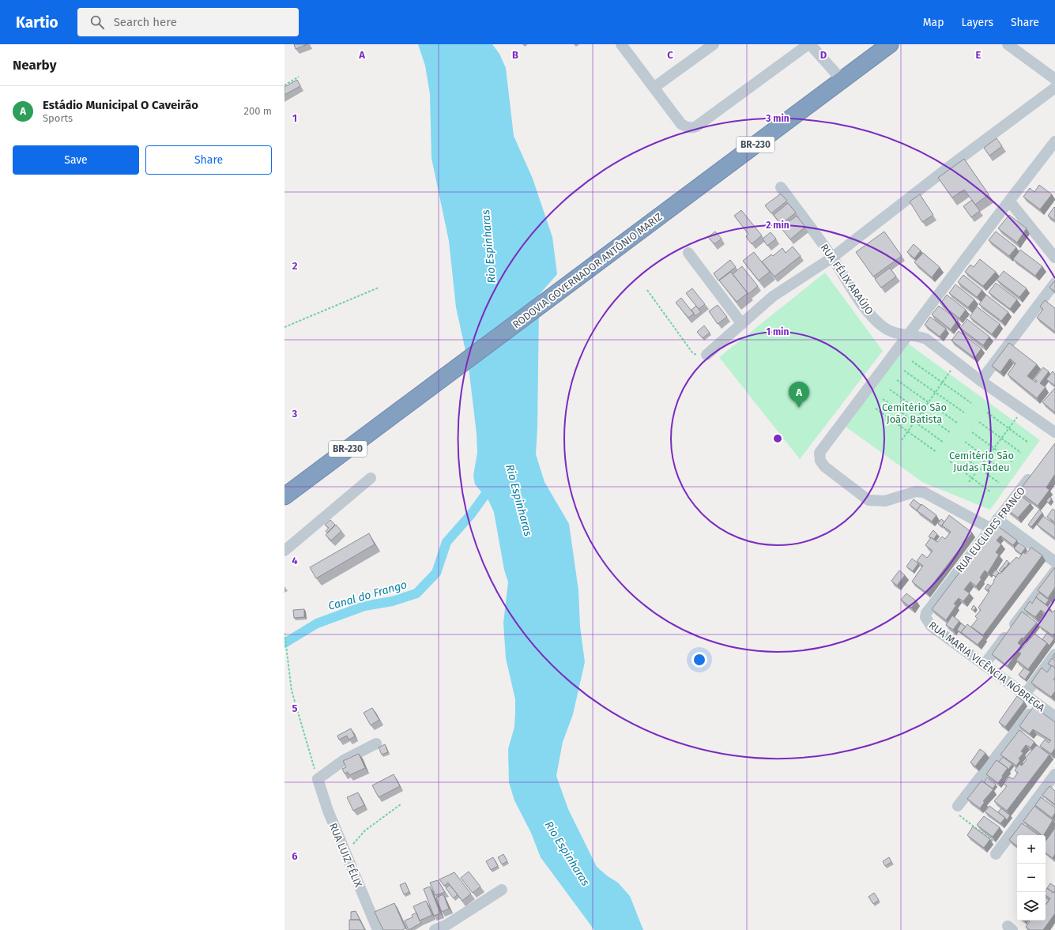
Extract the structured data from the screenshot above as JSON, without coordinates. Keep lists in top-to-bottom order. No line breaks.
{"streets":{"highway":["BR-230","RODOVIA GOVERNADOR ANTÔNIO MARIZ"],"street":["RUA FÉLIX ARAÚJO","RUA EUCLIDES FRANCO","RUA MARIA VICÊNCIA NÓBREGA","RUA LUIZ FÉLIX"]},"crossings":[["RUA EUCLIDES FRANCO","RUA MARIA VICÊNCIA NÓBREGA"]],"water":["Rio Espinharas","Canal do Frango"],"parks":["Cemitério São João Batista","Cemitério São Judas Tadeu"],"page":{"header":"Kartio","search":"Search here","nav":["Map","Layers","Share"],"heading":"Nearby","list":[{"mark":"A","name":"Estádio Municipal O Caveirão","note":"Sports","value":"200 m"}],"buttons":["Save","Share"],"pins":"A","map_buttons":["+","−"]},"grid":{"columns":["A","B","C","D","E"],"rows":["1","2","3","4","5","6"]},"rings":["3 min","2 min","1 min"]}
